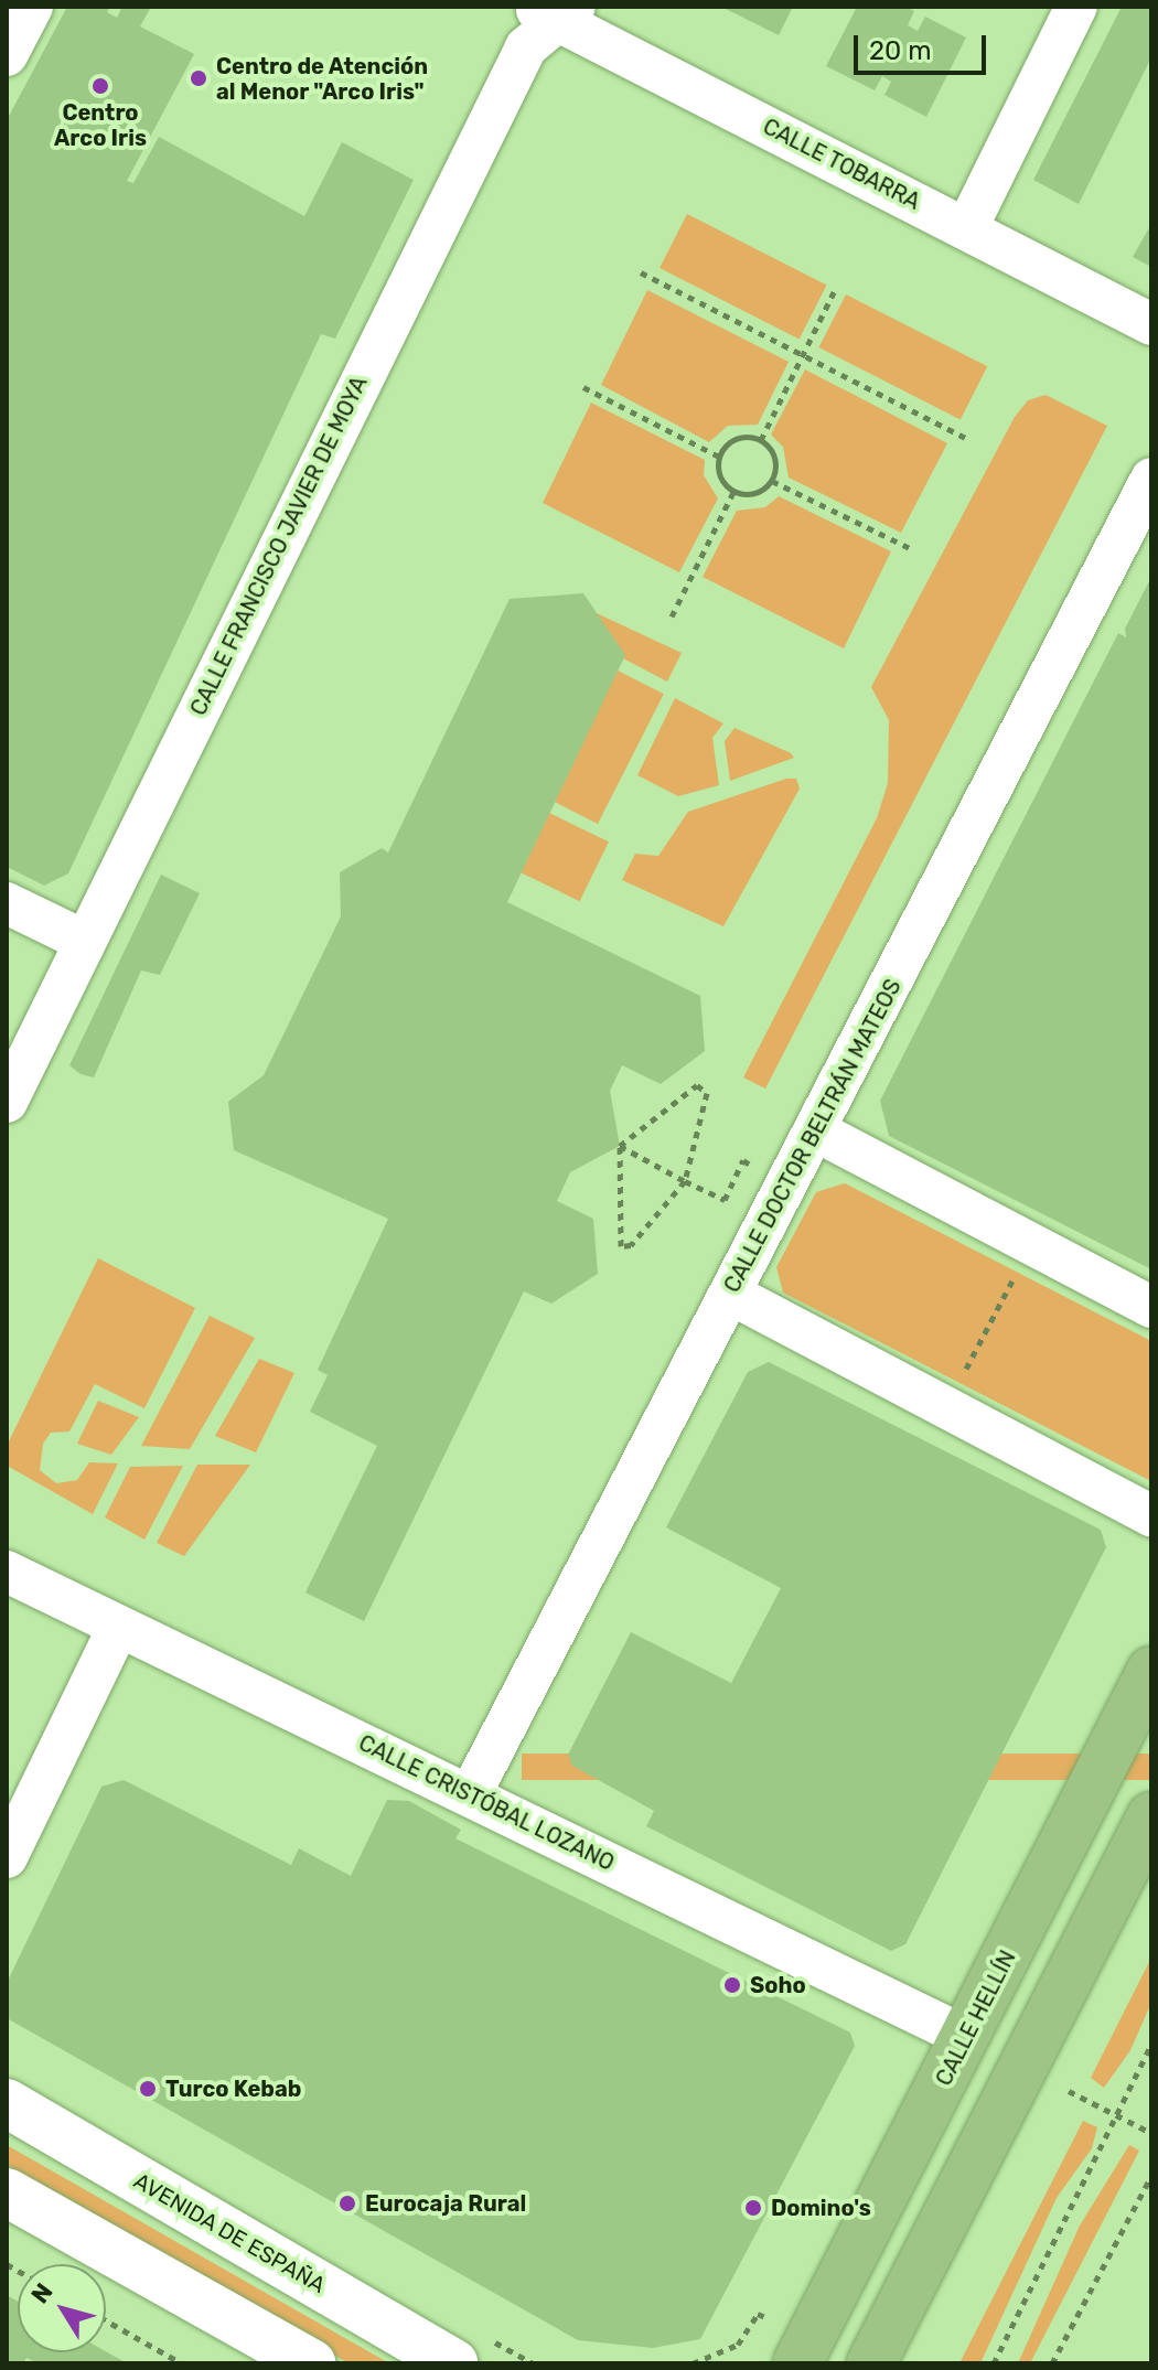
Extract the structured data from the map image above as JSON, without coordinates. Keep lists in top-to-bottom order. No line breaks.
{"streets":{"main road":["CALLE HELLÍN","AVENIDA DE ESPAÑA"],"street":["CALLE TOBARRA","CALLE FRANCISCO JAVIER DE MOYA","CALLE DOCTOR BELTRÁN MATEOS","CALLE CRISTÓBAL LOZANO"]},"crossings":[["CALLE TOBARRA","CALLE FRANCISCO JAVIER DE MOYA"],["CALLE DOCTOR BELTRÁN MATEOS","CALLE CRISTÓBAL LOZANO"],["CALLE CRISTÓBAL LOZANO","CALLE HELLÍN"]],"places":["Centro de Atención al Menor \"Arco Iris\"","Centro Arco Iris","Soho","Turco Kebab","Eurocaja Rural","Domino's"],"scale_bar":"20 m","north":"top left"}
